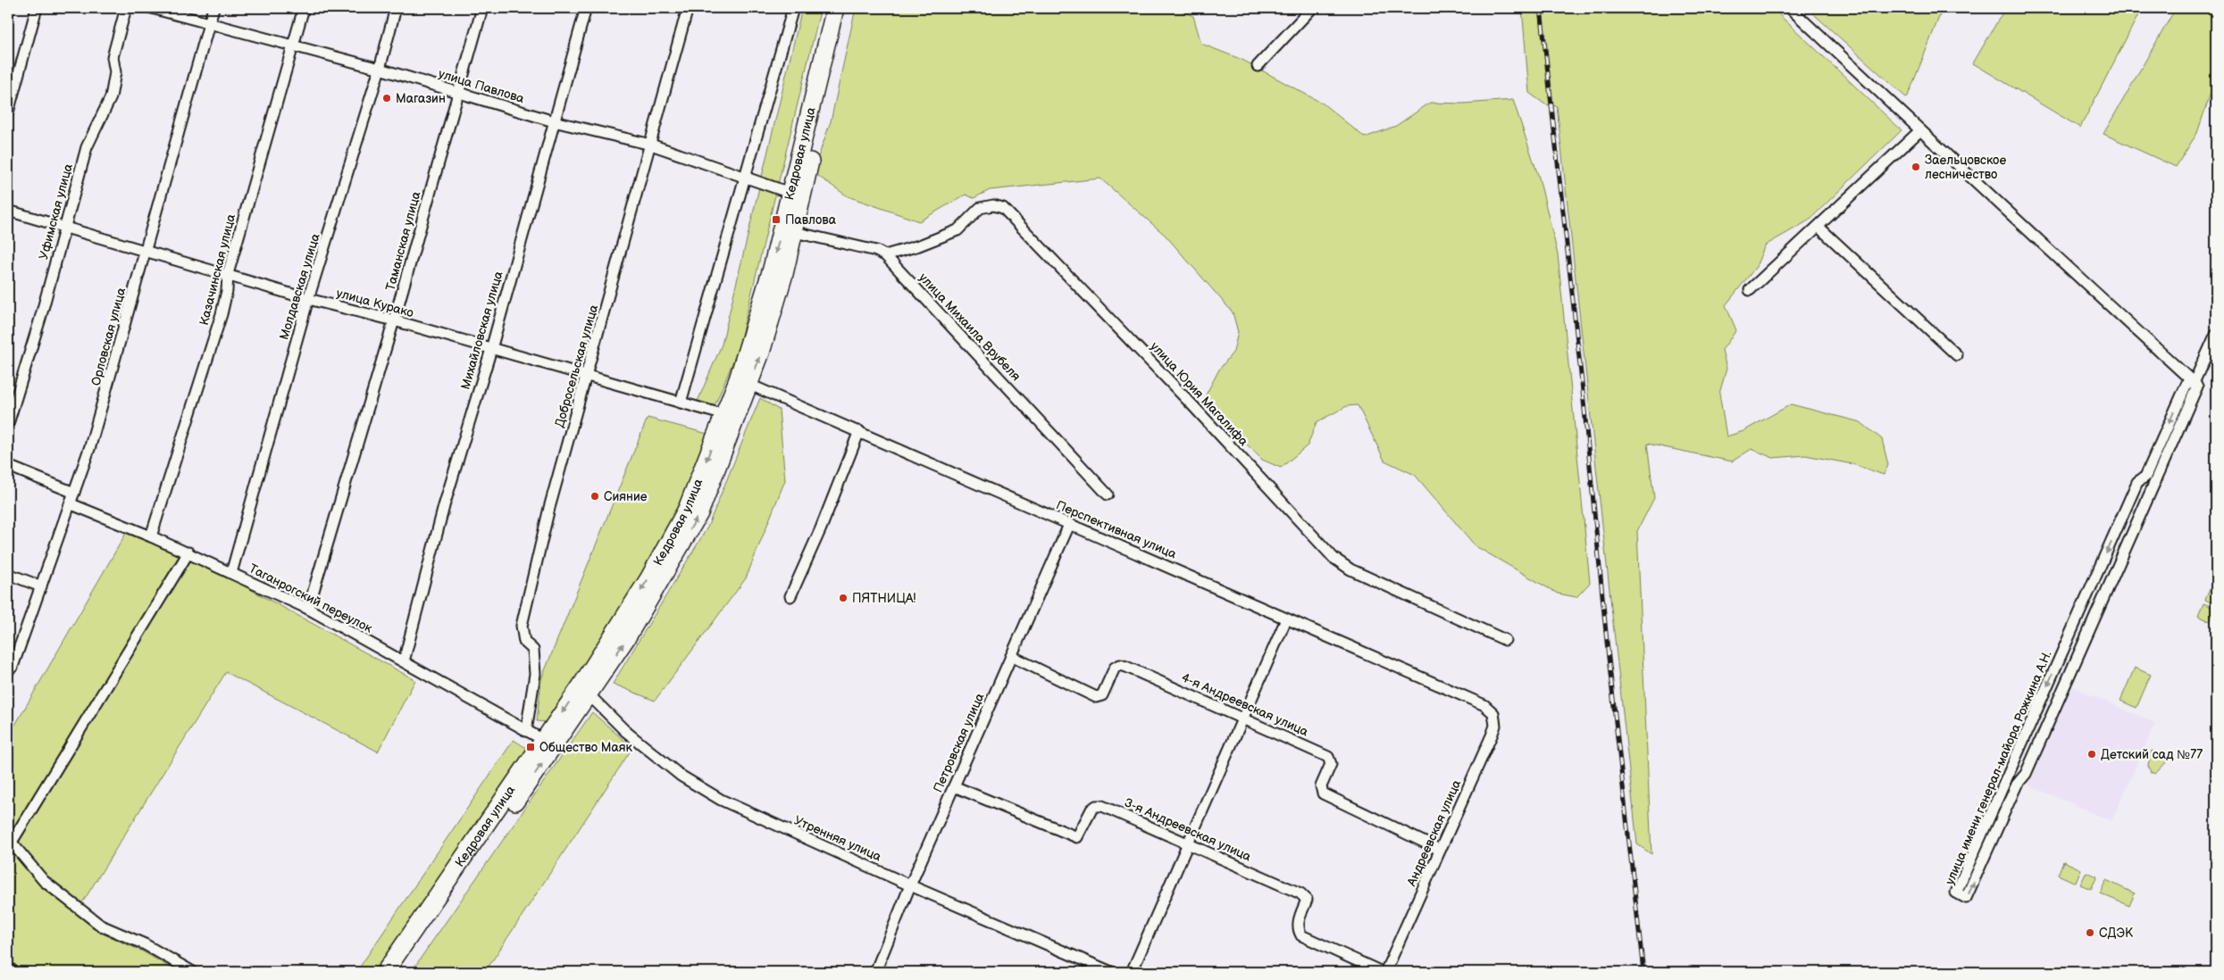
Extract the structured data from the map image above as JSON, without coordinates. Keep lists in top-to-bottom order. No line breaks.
{"streets":{"main road":["Кедровая улица"],"street":["улица Павлова","Уфимская улица","Таманская улица","Казачинская улица","Молдавская улица","улица Курако","улица Михаила Врубеля","Михайловская улица","Орловская улица","Добросельская улица","улица Юрия Магалифа","Перспективная улица","Таганрогский переулок","4-я Андреевская улица","Петровская улица","улица имени генерал-майора Рожкина А.Н.","3-я Андреевская улица","Андреевская улица","Утренняя улица"]},"crossings":[["улица Павлова","Кедровая улица"],["улица Павлова","Таманская улица"],["улица Павлова","Казачинская улица"],["улица Павлова","Молдавская улица"],["улица Павлова","Михайловская улица"],["улица Павлова","Орловская улица"],["улица Павлова","Добросельская улица"],["Кедровая улица","улица Курако"],["Кедровая улица","улица Михаила Врубеля"],["Кедровая улица","Перспективная улица"],["Кедровая улица","Таганрогский переулок"],["Кедровая улица","Утренняя улица"],["Уфимская улица","улица Курако"],["Таманская улица","улица Курако"],["Таманская улица","Таганрогский переулок"],["Казачинская улица","улица Курако"],["Казачинская улица","Таганрогский переулок"],["Молдавская улица","улица Курако"],["Молдавская улица","Таганрогский переулок"],["улица Курако","Михайловская улица"],["улица Курако","Орловская улица"],["улица Курако","Добросельская улица"],["улица Михаила Врубеля","улица Юрия Магалифа"],["Михайловская улица","Таганрогский переулок"],["Орловская улица","Таганрогский переулок"],["Добросельская улица","Таганрогский переулок"],["Перспективная улица","Петровская улица"],["Перспективная улица","Андреевская улица"],["4-я Андреевская улица","Петровская улица"],["4-я Андреевская улица","Андреевская улица"],["Петровская улица","3-я Андреевская улица"],["Петровская улица","Утренняя улица"]],"places":{"other":["Магазин","Заельцовское лесничество","Сияние","ПЯТНИЦА!","Детский сад №77","СДЭК"],"transit":["Павлова","Общество Маяк"]}}
